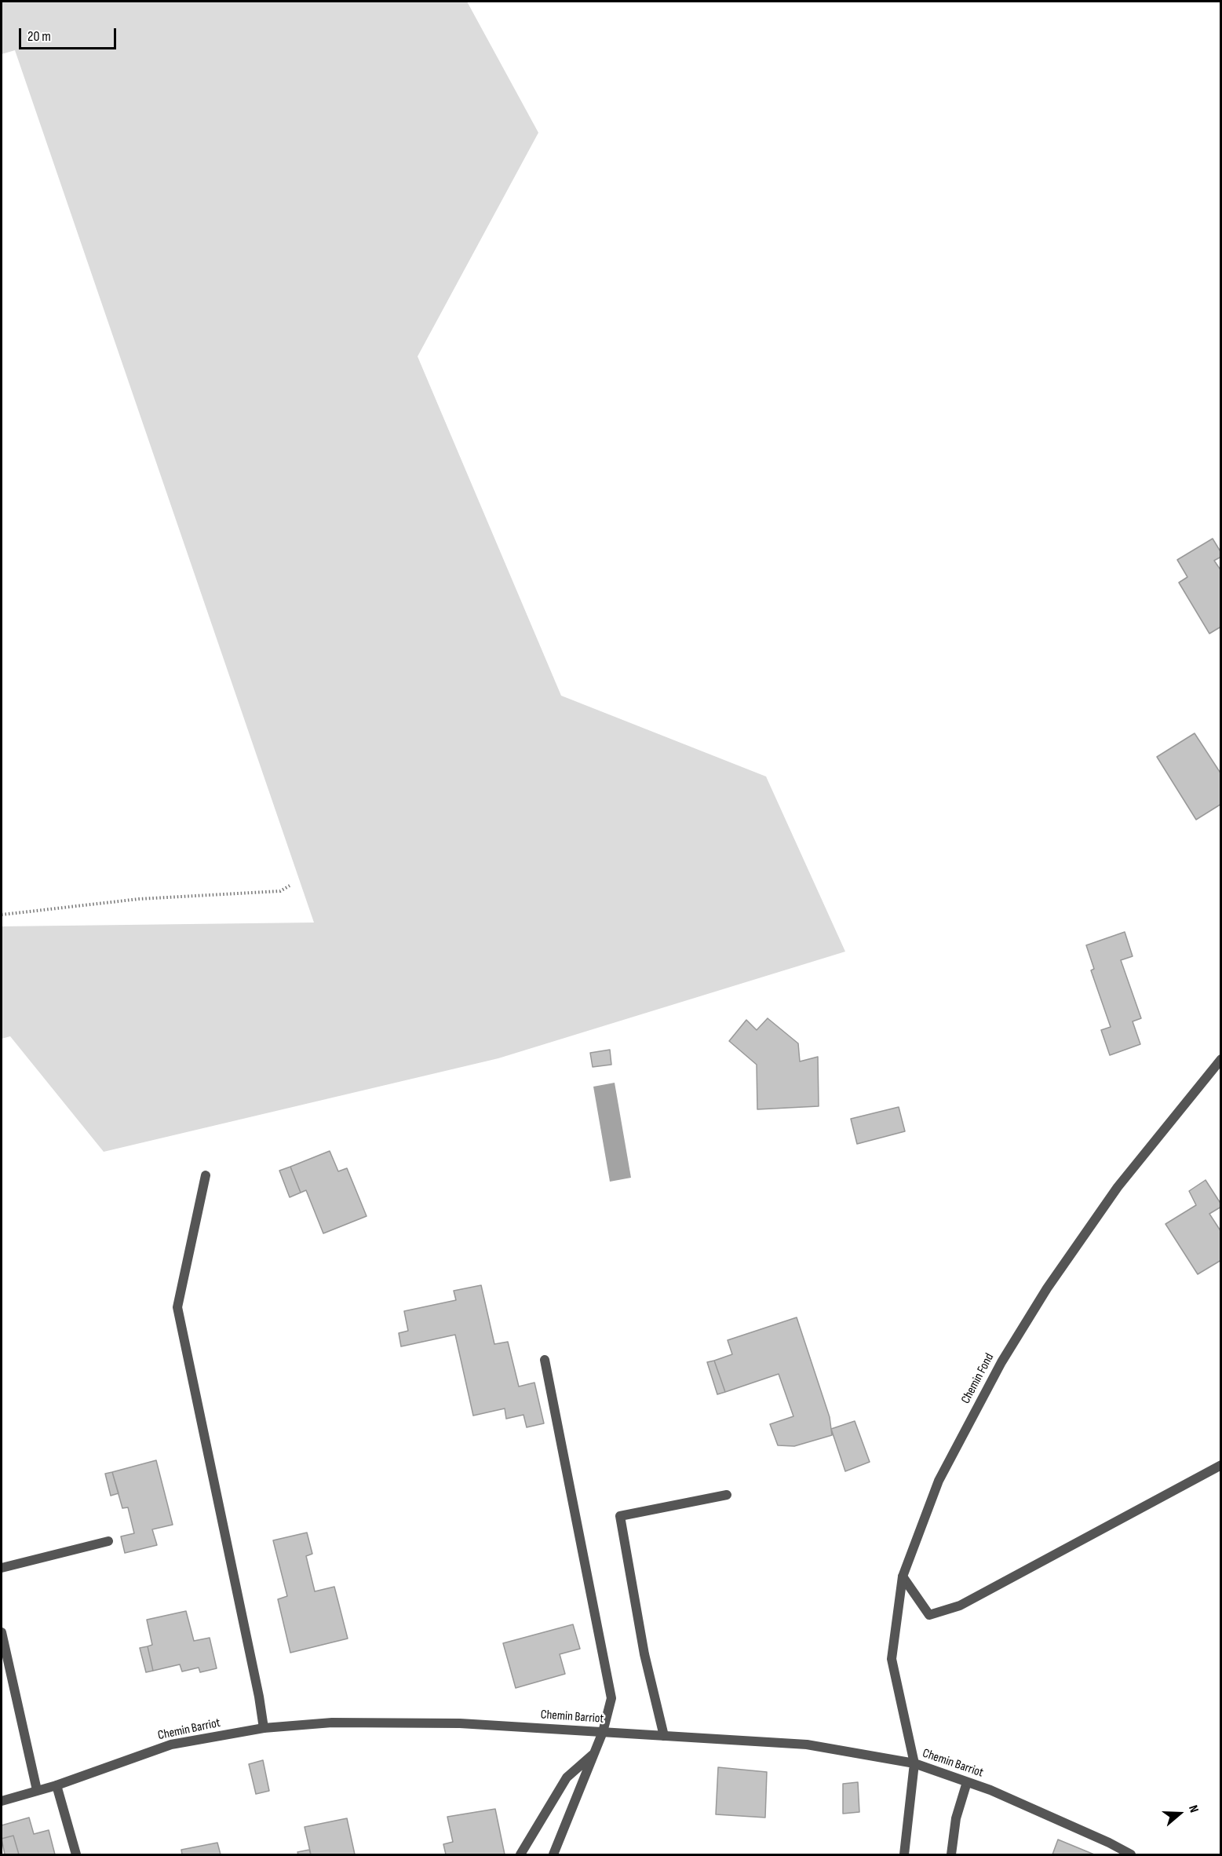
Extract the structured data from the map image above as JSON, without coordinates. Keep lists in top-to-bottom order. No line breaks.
{"streets":{"street":["Chemin Fond","Chemin Barriot"]},"crossings":[["Chemin Fond","Chemin Barriot"]],"scale_bar":"20 m","north":"right"}
